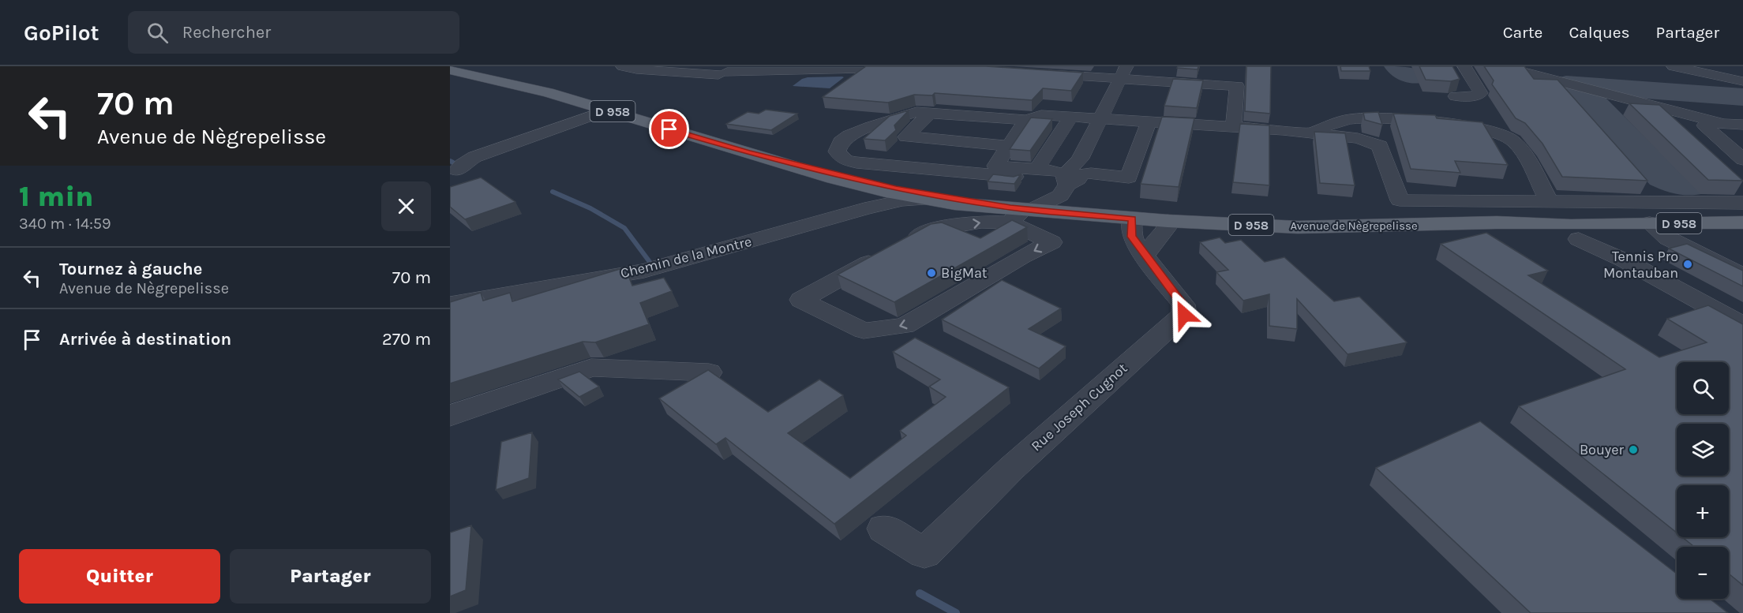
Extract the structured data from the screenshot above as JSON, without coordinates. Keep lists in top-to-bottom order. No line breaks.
{"streets":{"main road":["D 958","Avenue de Nègrepelisse"],"street":["Chemin de la Montre","Rue Joseph Cugnot"]},"crossings":[["Avenue de Nègrepelisse","Chemin de la Montre"],["Avenue de Nègrepelisse","Rue Joseph Cugnot"]],"places":["Tennis Pro Montauban","BigMat","Bouyer"],"page":{"header":"GoPilot","search":"Rechercher","nav":["Carte","Calques","Partager"],"turn":["70 m","Avenue de Nègrepelisse"],"heading":["1 min","340 m · 14:59"],"list":[{"name":"Tournez à gauche","note":"Avenue de Nègrepelisse","value":"70 m"},{"name":"Arrivée à destination","value":"270 m"}],"map_buttons":["+","−"],"buttons":["Quitter","Partager"]}}
